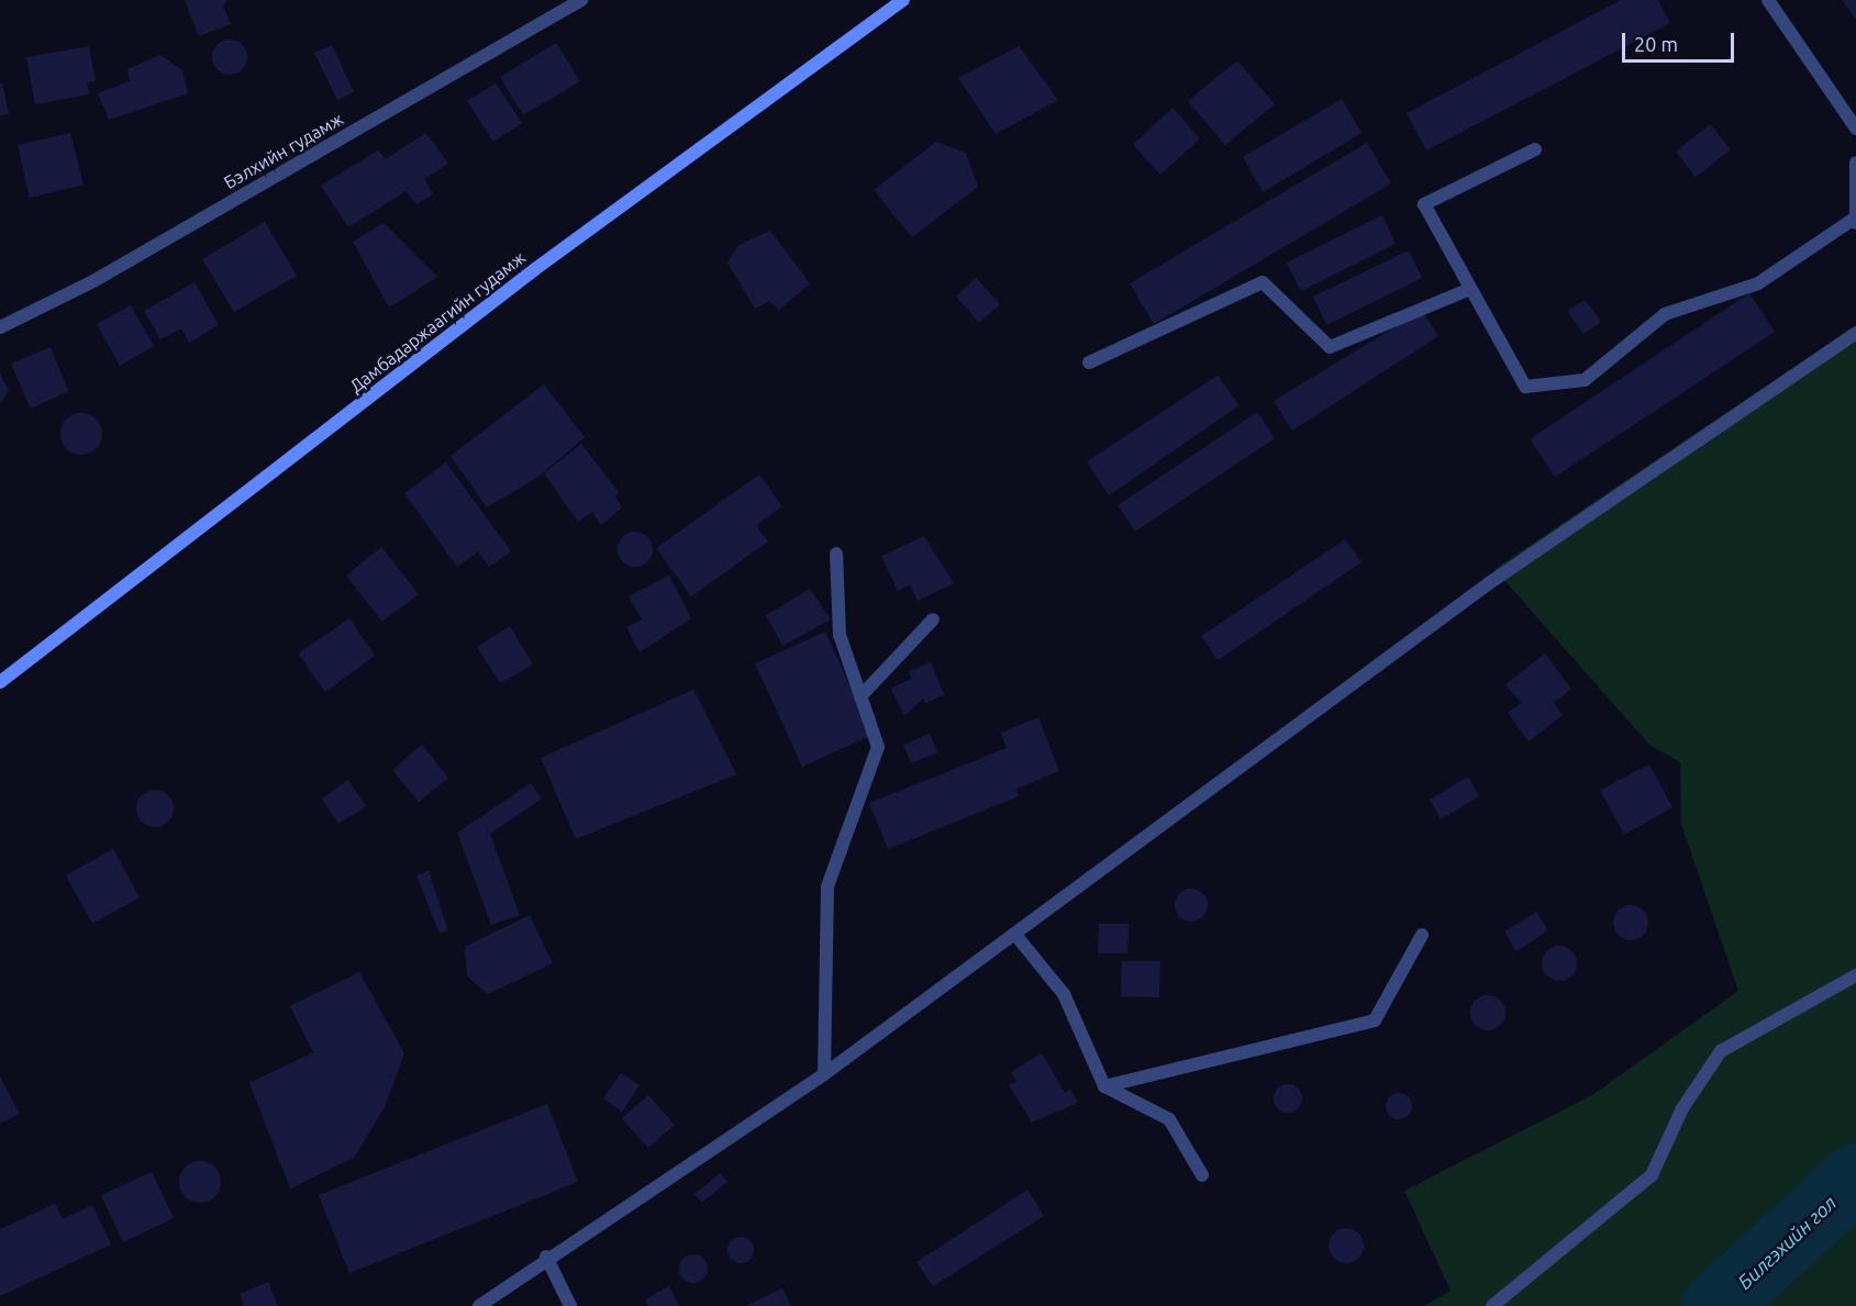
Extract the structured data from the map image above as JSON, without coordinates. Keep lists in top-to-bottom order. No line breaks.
{"streets":{"main road":["Дамбадаржаагийн гудамж"],"street":["Бэлхийн гудамж"]},"water":["Билгэхийн гол"],"scale_bar":"20 m"}
